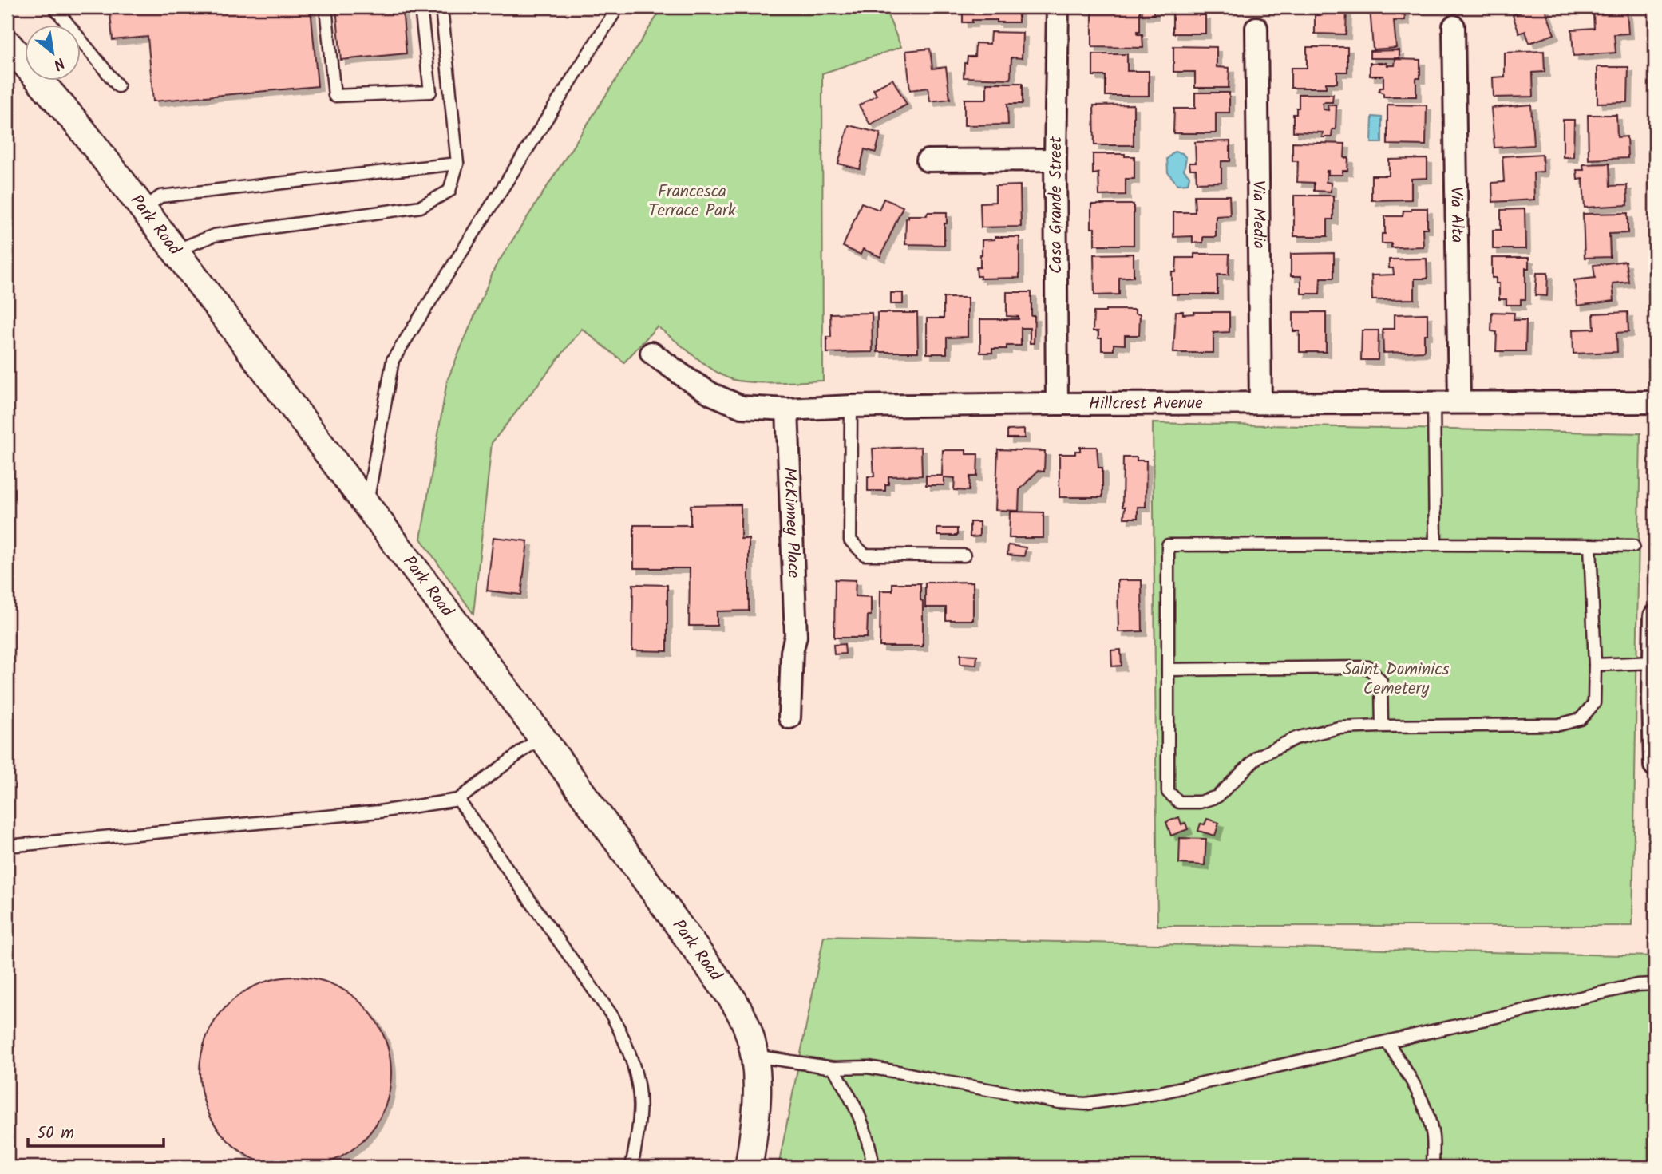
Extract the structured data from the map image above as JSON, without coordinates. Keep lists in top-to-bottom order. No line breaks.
{"streets":{"street":["Casa Grande Street","Via Alta","Via Media","Park Road","Hillcrest Avenue","McKinney Place"]},"crossings":[["Casa Grande Street","Hillcrest Avenue"],["Via Alta","Hillcrest Avenue"],["Via Media","Hillcrest Avenue"],["Hillcrest Avenue","McKinney Place"]],"parks":["Francesca Terrace Park","Saint Dominics Cemetery"],"scale_bar":"50 m","north":"bottom right"}
